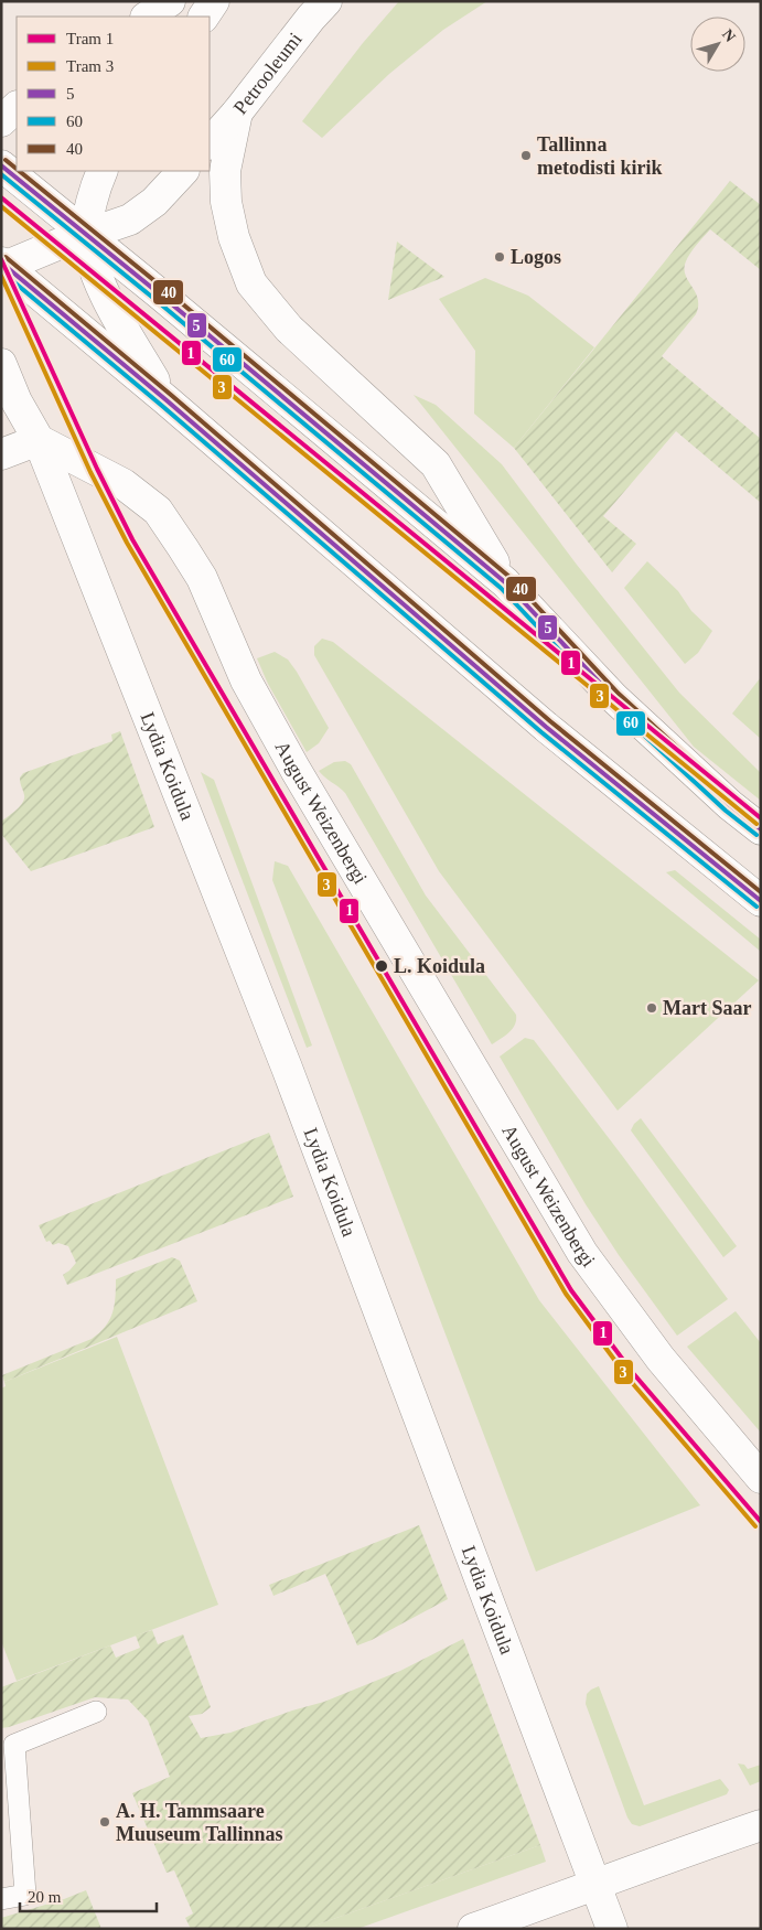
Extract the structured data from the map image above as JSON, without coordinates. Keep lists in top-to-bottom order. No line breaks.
{"streets":{"street":["Petrooleumi","Lydia Koidula","August Weizenbergi"]},"crossings":[["Lydia Koidula","August Weizenbergi"]],"places":["Tallinna metodisti kirik","Logos","L. Koidula","Mart Saar","A. H. Tammsaare Muuseum Tallinnas"],"lines":["transit line 40","transit line 5","transit line 60","tram line 1","tram line 3"],"legend":["Tram 1","Tram 3","5","60","40"],"scale_bar":"20 m","north":"top right"}
